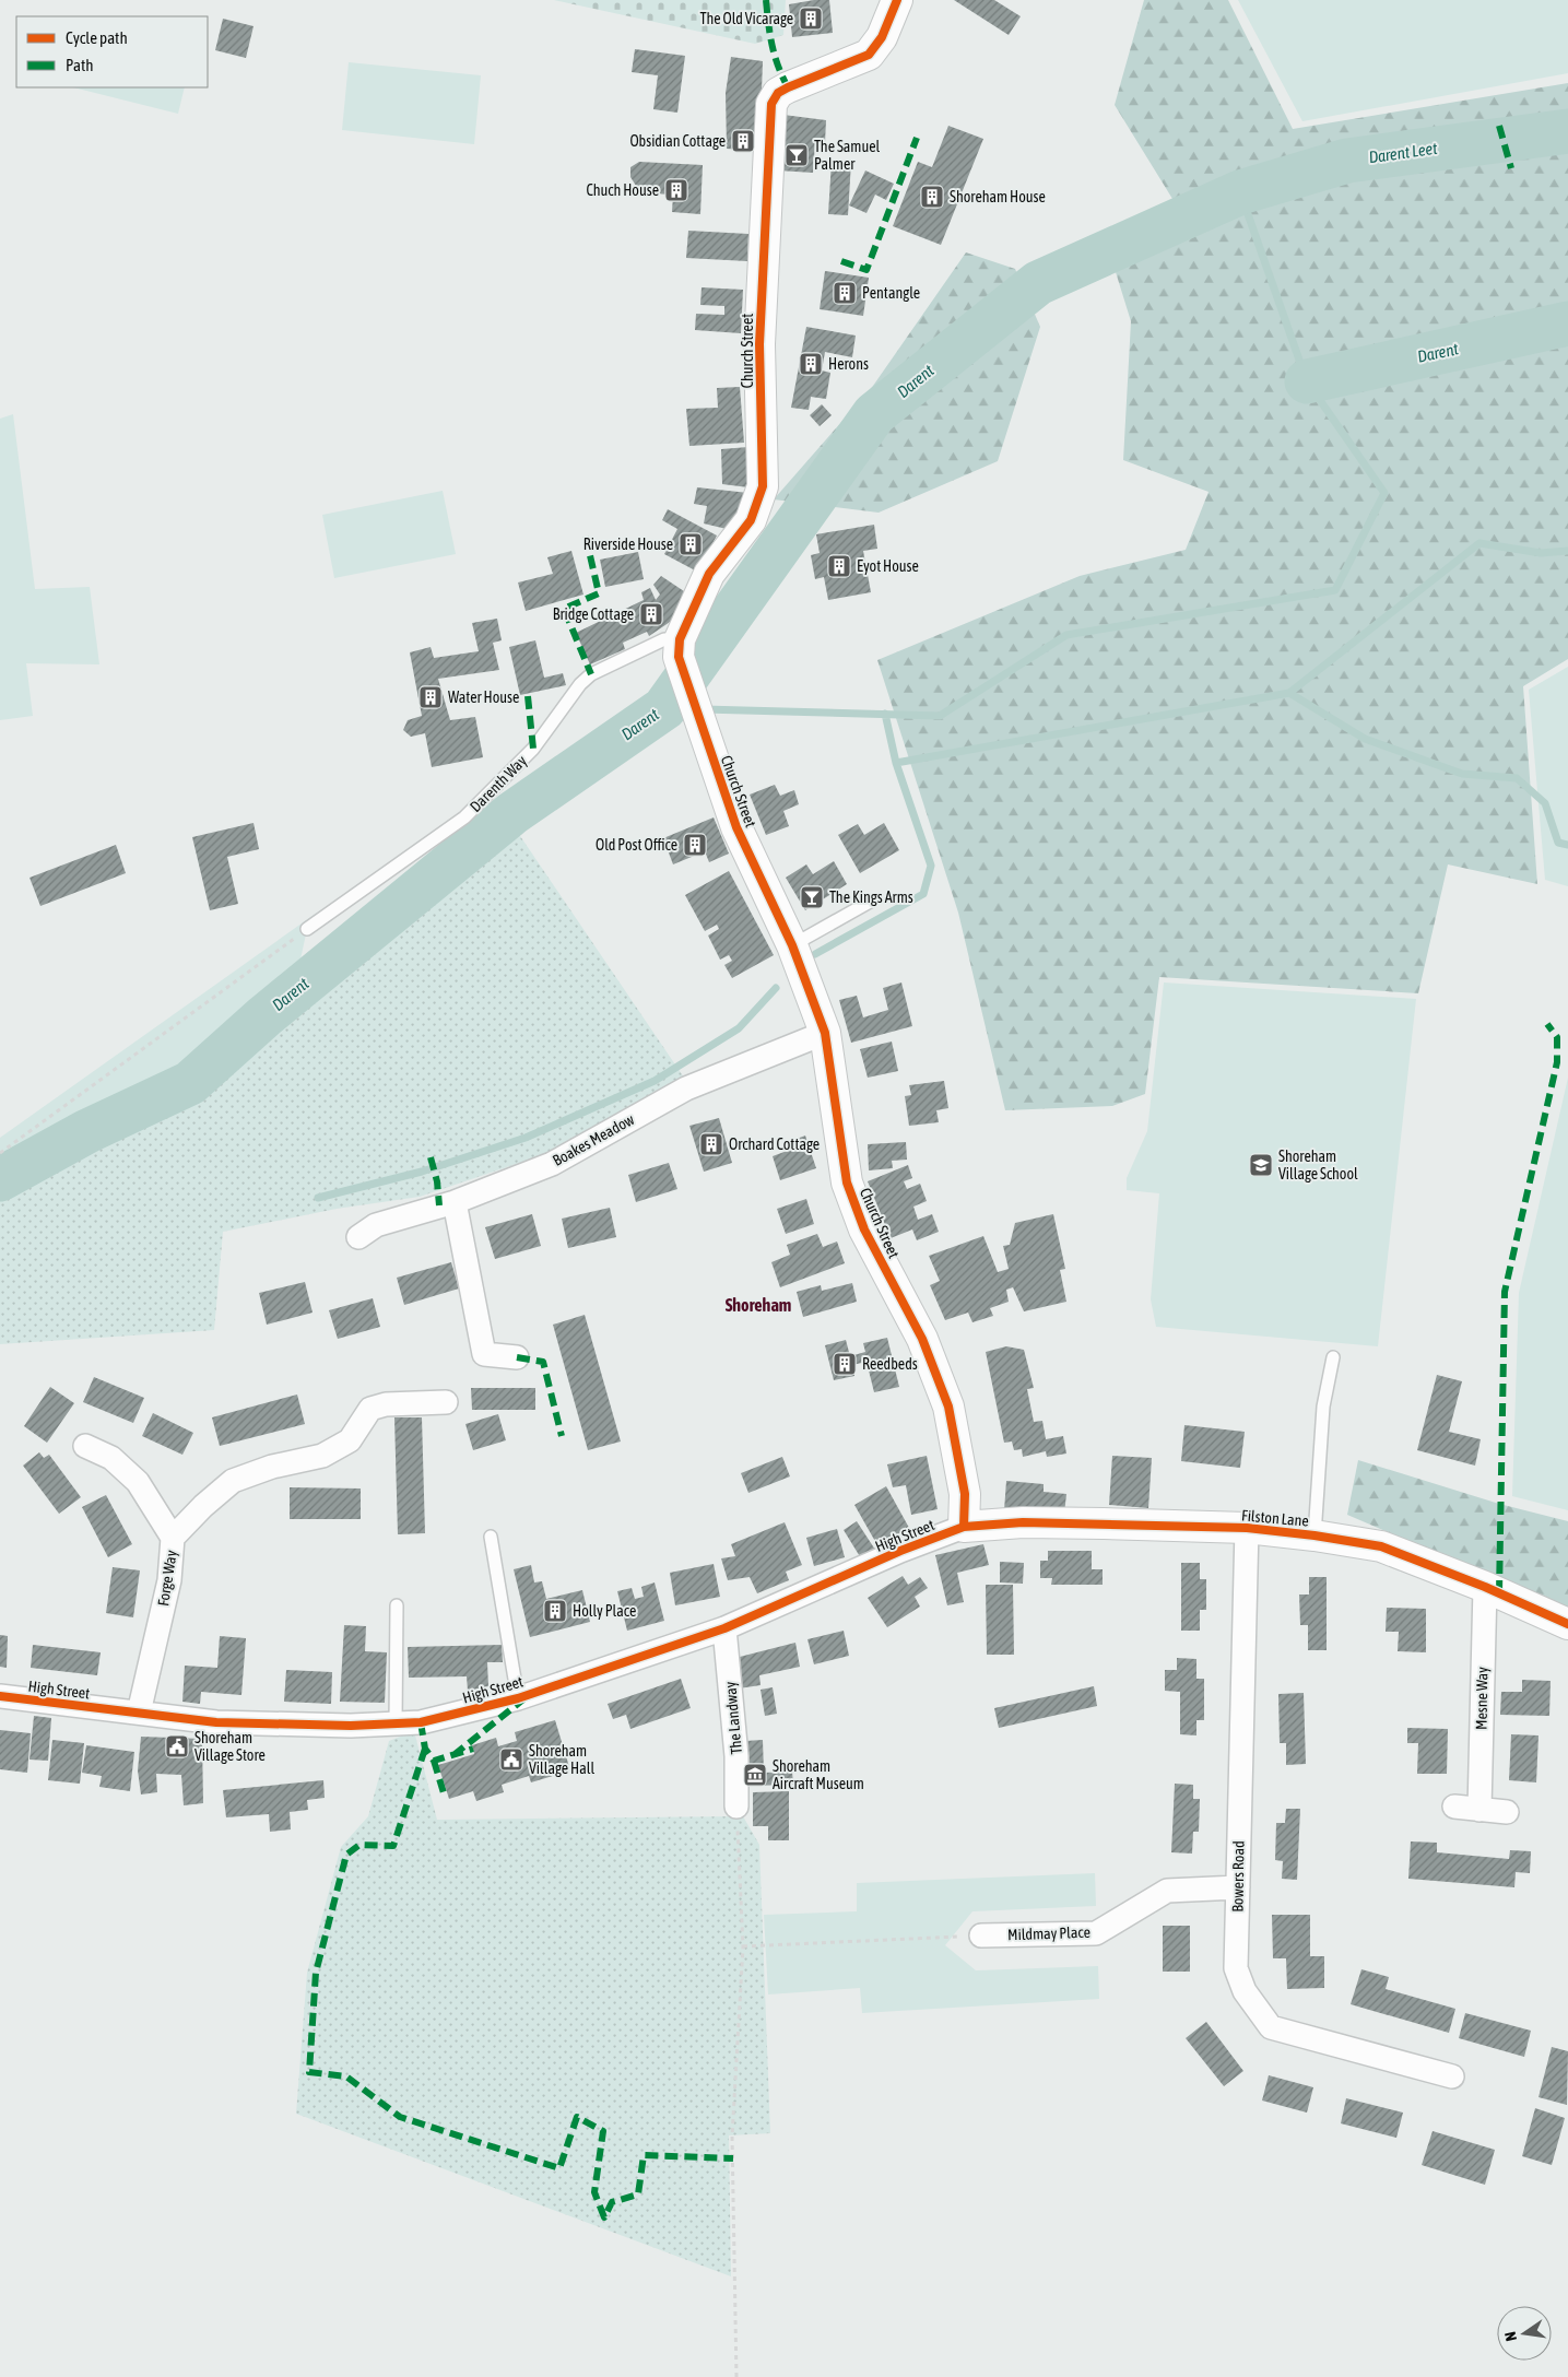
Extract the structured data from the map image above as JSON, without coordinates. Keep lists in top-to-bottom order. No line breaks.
{"streets":{"street":["Church Street","Boakes Meadow","Filston Lane","High Street","Forge Way","Mesne Way","The Landway","Bowers Road","Mildmay Place"],"lane":["Darenth Way"]},"crossings":[["Church Street","Darenth Way"],["Church Street","Boakes Meadow"],["Church Street","Filston Lane"],["Church Street","High Street"],["Filston Lane","High Street"],["Filston Lane","Mesne Way"],["Filston Lane","Bowers Road"],["High Street","Forge Way"],["High Street","The Landway"],["Bowers Road","Mildmay Place"]],"districts":["Shoreham"],"water":["Darent Leet","Darent"],"places":{"building":["The Old Vicarage","Obsidian Cottage","Chuch House","Shoreham House","Pentangle","Herons","Riverside House","Eyot House","Bridge Cottage","Water House","Old Post Office","Orchard Cottage","Reedbeds","Holly Place"],"bar":["The Samuel Palmer","The Kings Arms"],"school or university":["Shoreham Village School"],"public building":["Shoreham Village Store","Shoreham Village Hall"],"museum":["Shoreham Aircraft Museum"]},"legend":["Cycle path","Path"],"north":"left"}
